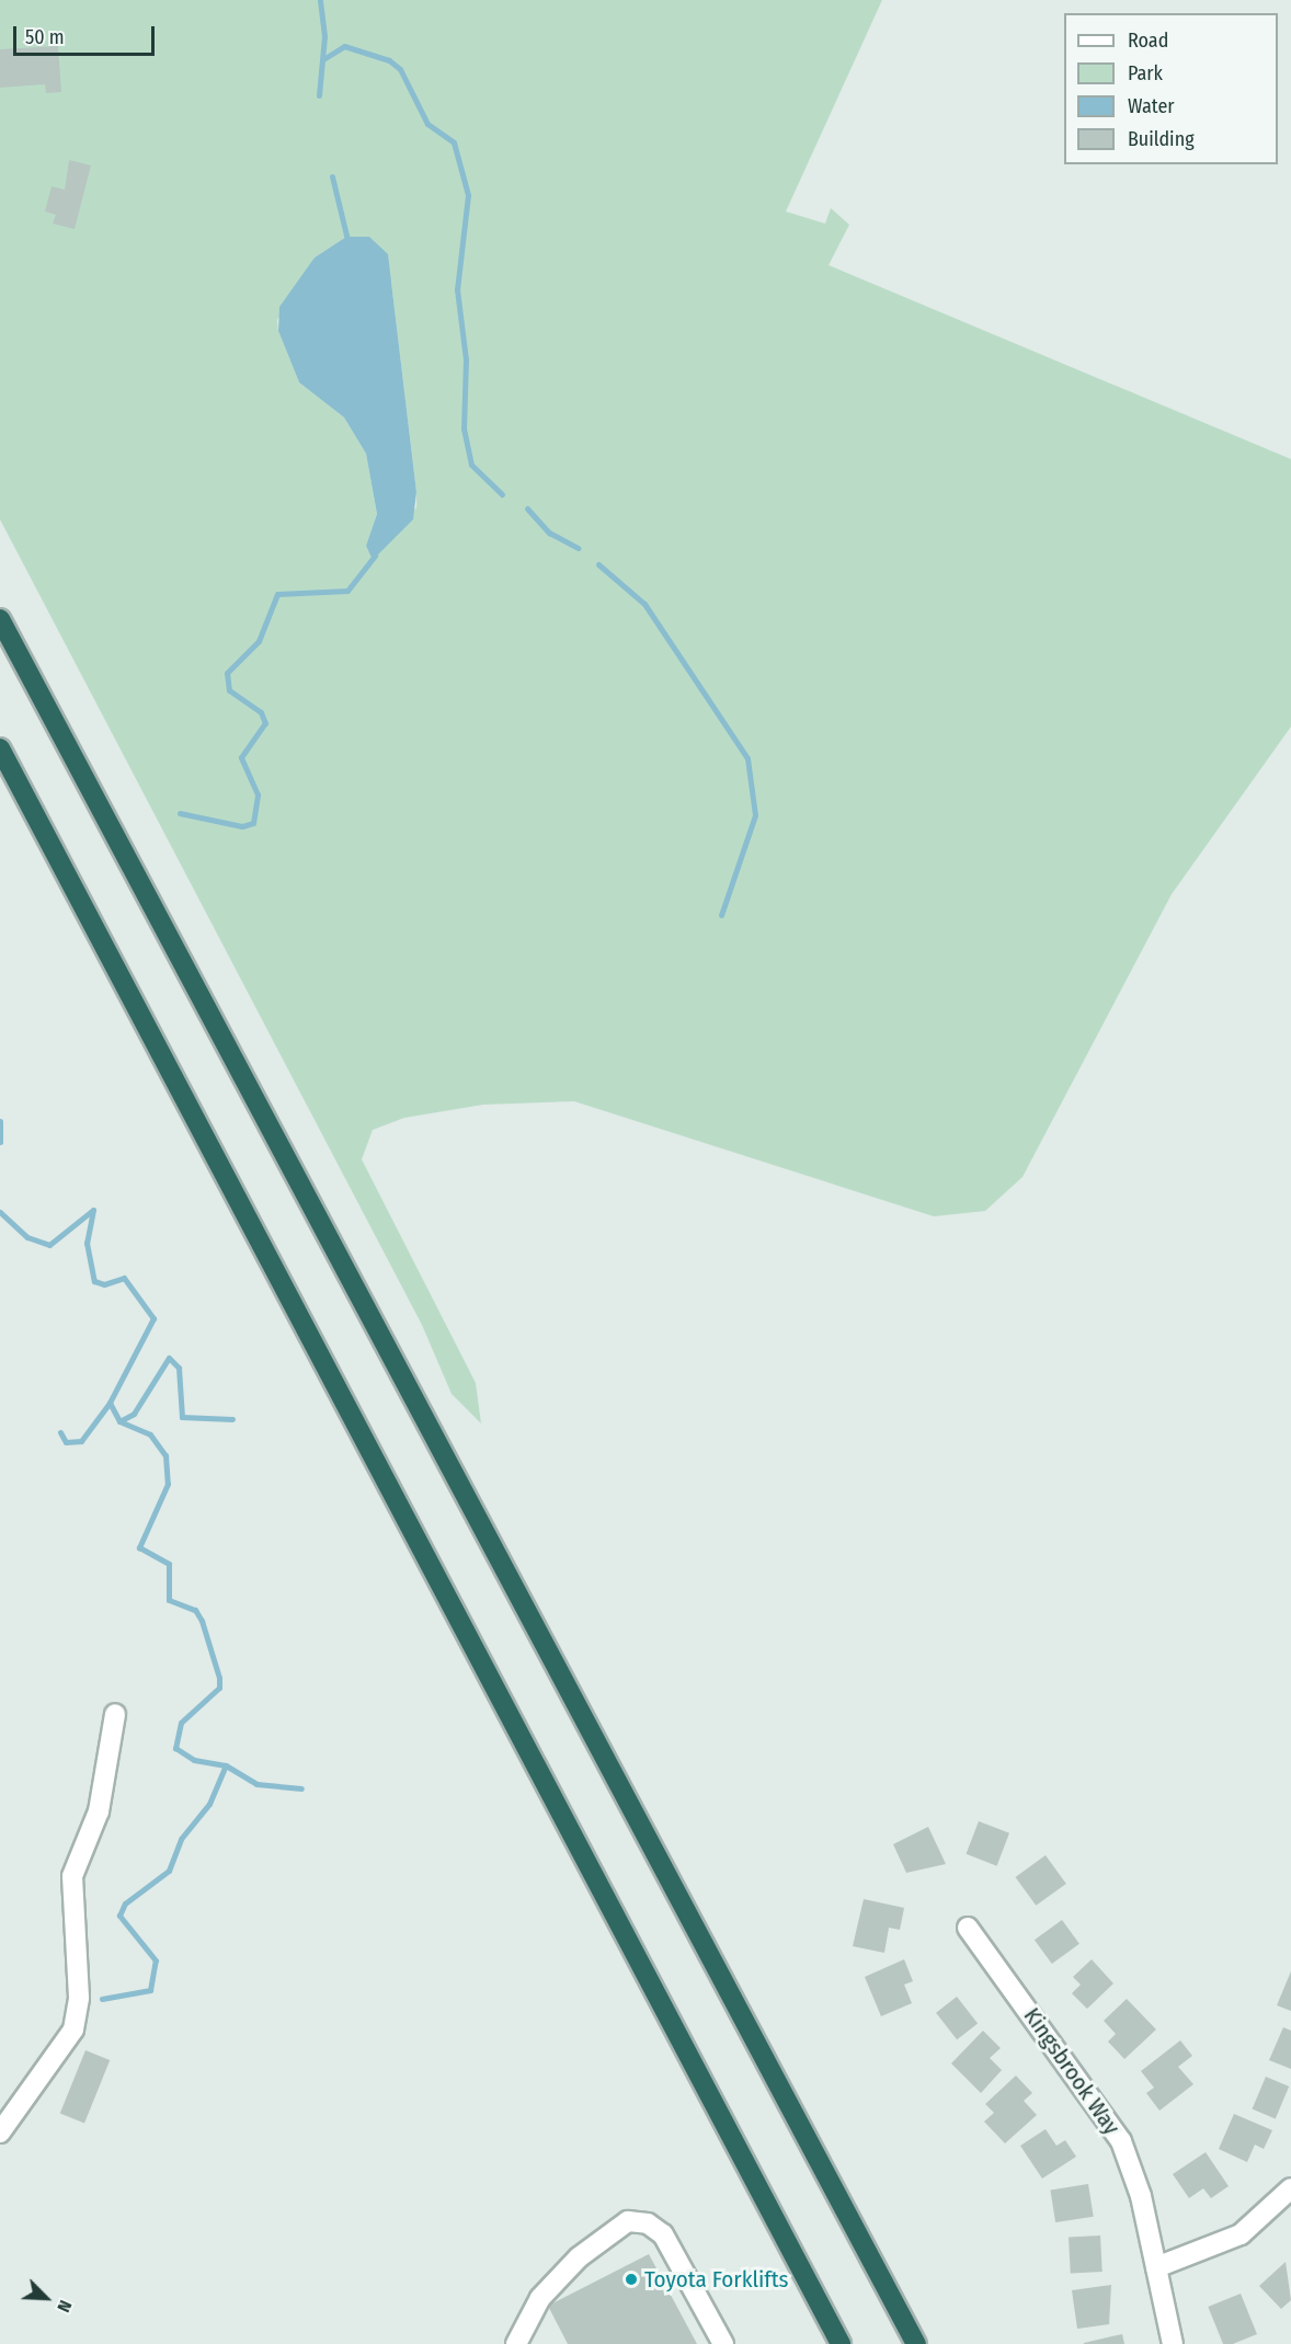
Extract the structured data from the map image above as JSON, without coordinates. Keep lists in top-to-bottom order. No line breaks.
{"streets":{"street":["Kingsbrook Way"]},"places":["Toyota Forklifts"],"legend":["Road","Park","Water","Building"],"scale_bar":"50 m","north":"bottom right"}
